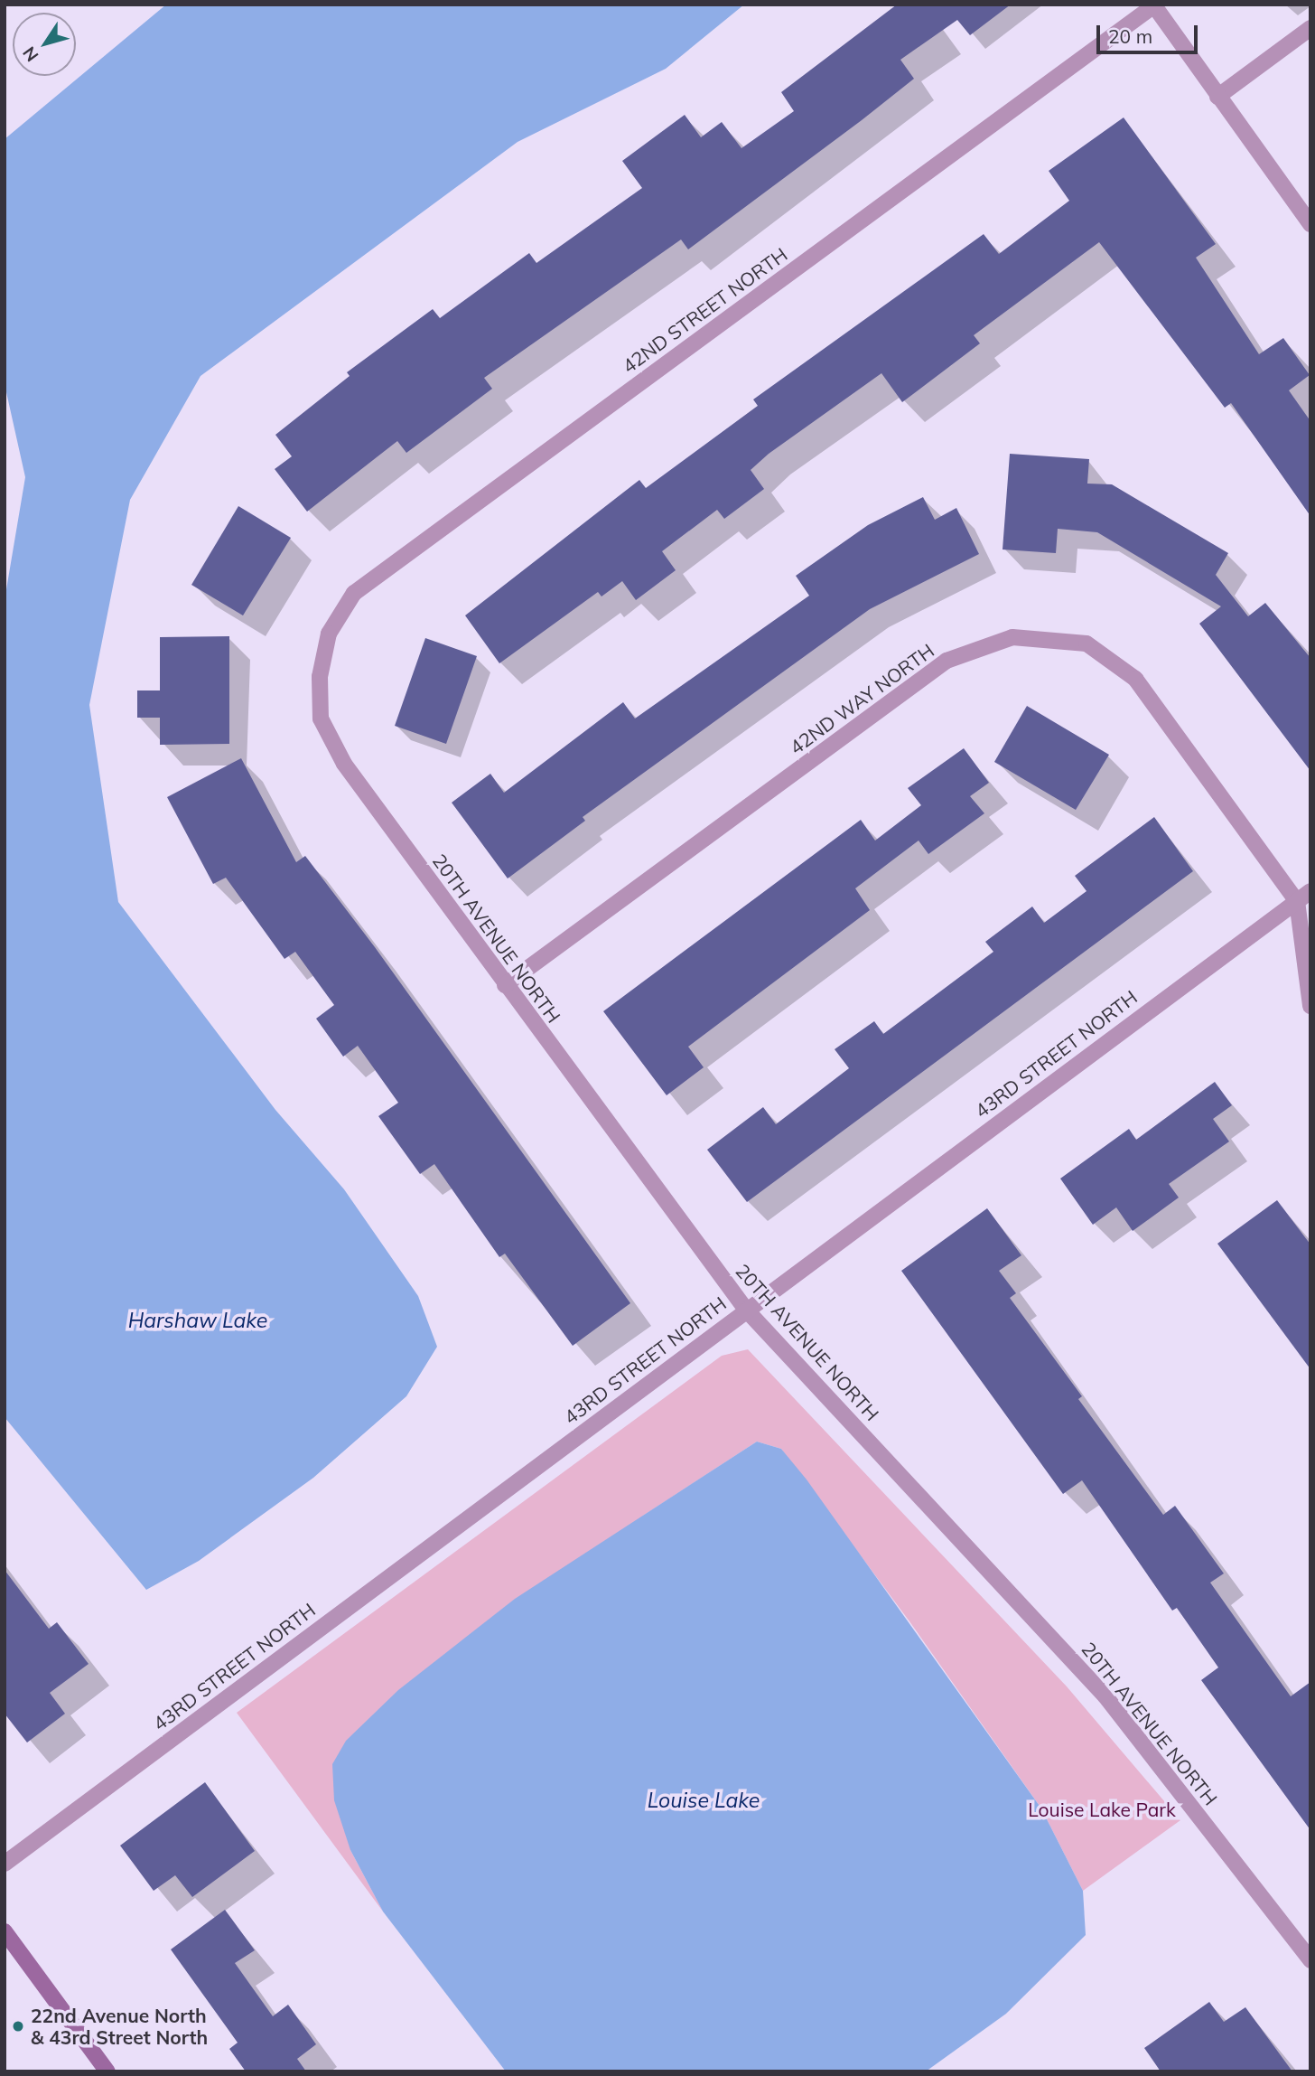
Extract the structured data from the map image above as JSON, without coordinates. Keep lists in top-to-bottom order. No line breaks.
{"streets":{"street":["42ND STREET NORTH","42ND WAY NORTH","20TH AVENUE NORTH","43RD STREET NORTH"]},"crossings":[["42ND STREET NORTH","20TH AVENUE NORTH"],["42ND WAY NORTH","20TH AVENUE NORTH"],["42ND WAY NORTH","43RD STREET NORTH"],["20TH AVENUE NORTH","43RD STREET NORTH"]],"water":["Harshaw Lake","Louise Lake"],"parks":["Louise Lake Park"],"places":["22nd Avenue North & 43rd Street North"],"scale_bar":"20 m","north":"bottom left"}
